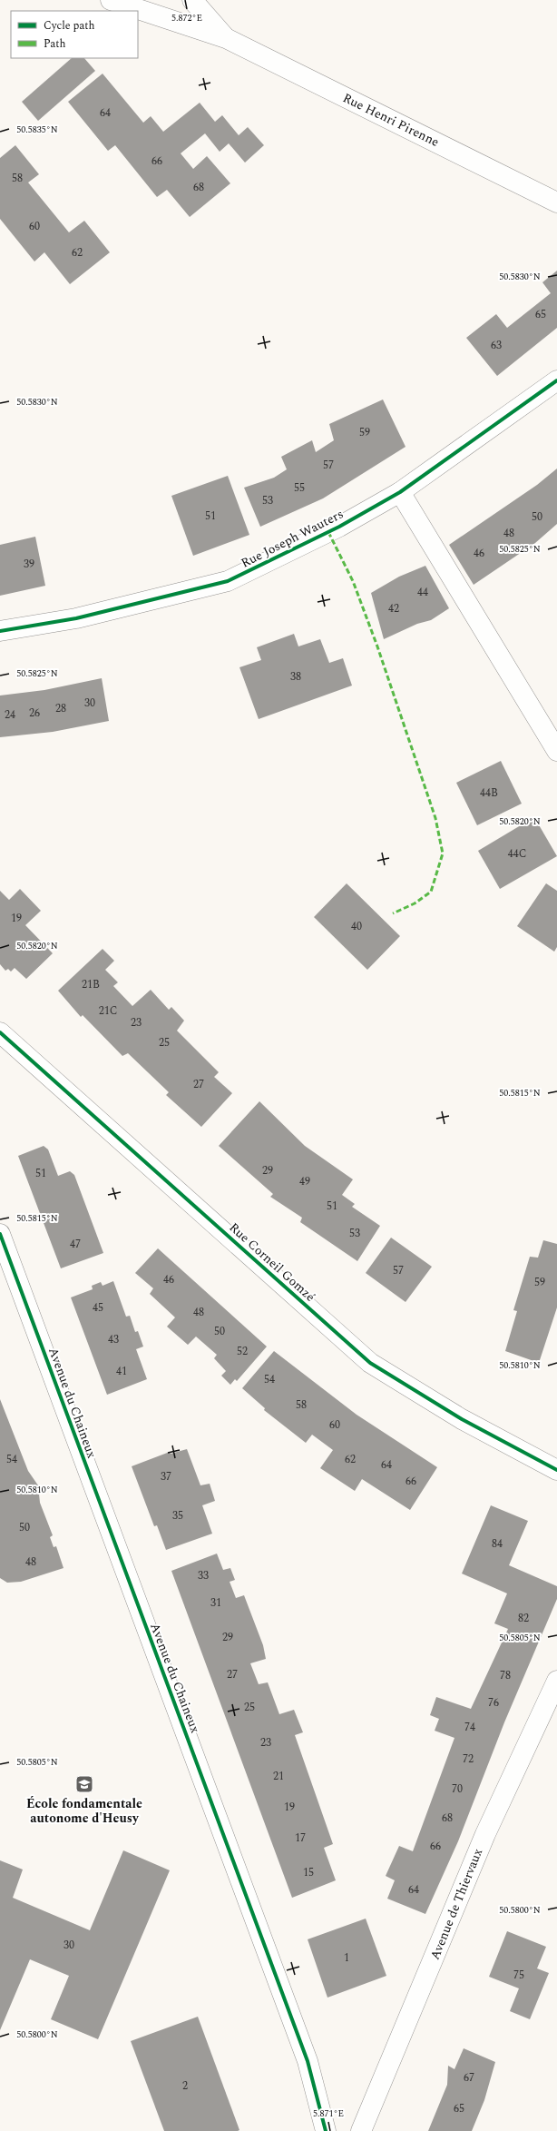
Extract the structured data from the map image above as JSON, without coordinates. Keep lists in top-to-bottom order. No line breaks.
{"streets":{"street":["Rue Henri Pirenne","Rue Joseph Wauters","Rue Corneil Gomzé","Avenue du Chaineux","Avenue de Thiervaux"]},"places":{"school or university":["École fondamentale autonome d'Heusy"]},"house_numbers":["64","66","58","68","60","62","65","63","59","57","55","53","51","50","48","46","39","44","42","38","30","28","26","24","44B","44C","19","40","21B","21C","23","25","27","29","51","49","51","53","47","57","46","59","45","48","50","43","52","41","54","58","60","54","62","64","37","66","35","50","84","48","33","31","82","29","27","78","76","25","74","23","72","21","70","19","68","17","66","15","64","30","1","75","67","2","65"],"legend":["Cycle path","Path"],"coordinates":["5.872°E","50.5835°N","50.5830°N","50.5825°N","50.5820°N","50.5815°N","50.5810°N","50.5805°N","50.5800°N","5.871°E"]}
